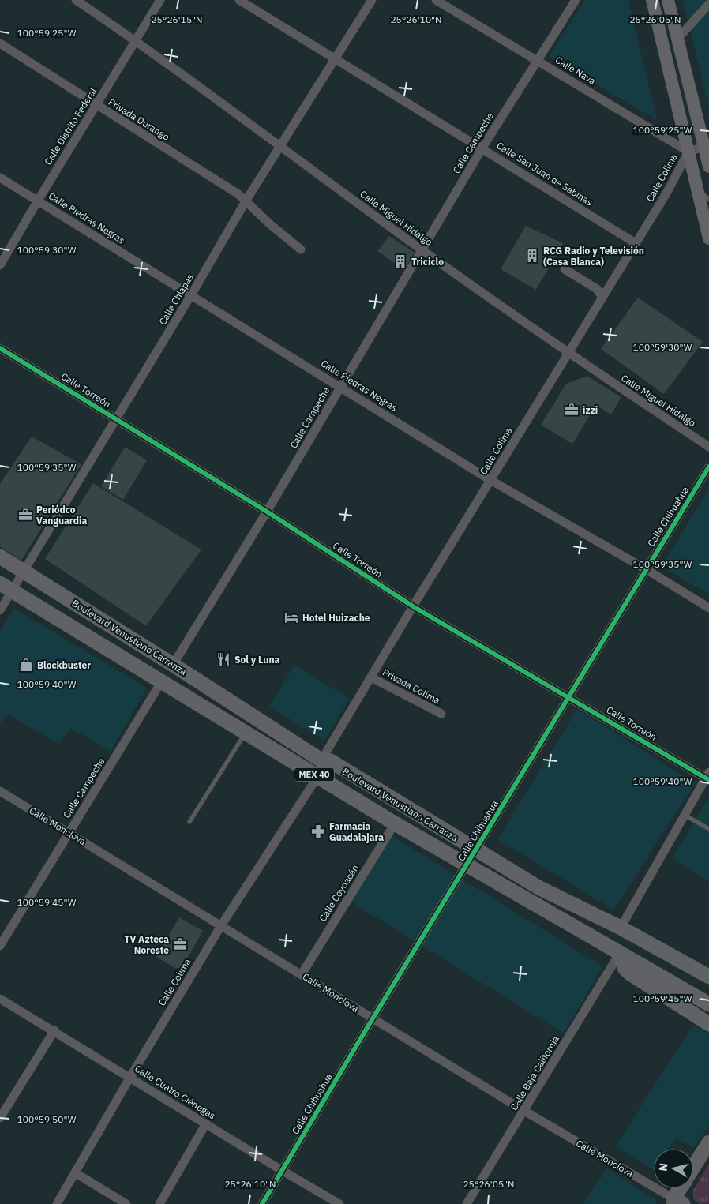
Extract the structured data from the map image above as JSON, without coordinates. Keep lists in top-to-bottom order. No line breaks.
{"streets":{"main road":["Boulevard Venustiano Carranza","MEX 40"],"street":["Calle Nava","Privada Durango","Calle Distrito Federal","Calle Campeche","Calle San Juan de Sabinas","Calle Colima","Calle Piedras Negras","Calle Miguel Hidalgo","Calle Chiapas","Calle Torreón","Calle Chihuahua","Privada Colima","Calle Monclova","Calle Coyoacán","Calle Baja California","Calle Cuatro Ciénegas"]},"crossings":[["Calle Nava","Calle Campeche"],["Calle Nava","Calle Colima"],["Privada Durango","Calle Distrito Federal"],["Privada Durango","Calle Chiapas"],["Calle Distrito Federal","Calle Piedras Negras"],["Calle Distrito Federal","Calle Miguel Hidalgo"],["Calle Campeche","Calle San Juan de Sabinas"],["Calle Campeche","Calle Piedras Negras"],["Calle Campeche","Calle Miguel Hidalgo"],["Calle Campeche","Calle Torreón"],["Calle Campeche","Boulevard Venustiano Carranza"],["Calle Campeche","Calle Monclova"],["Calle San Juan de Sabinas","Calle Colima"],["Calle San Juan de Sabinas","Calle Chiapas"],["Calle Colima","Calle Piedras Negras"],["Calle Colima","Calle Miguel Hidalgo"],["Calle Colima","Calle Torreón"],["Calle Colima","Boulevard Venustiano Carranza"],["Calle Colima","Privada Colima"],["Calle Colima","Calle Monclova"],["Calle Colima","Calle Cuatro Ciénegas"],["Calle Piedras Negras","Calle Chiapas"],["Calle Piedras Negras","Calle Chihuahua"],["Calle Miguel Hidalgo","Calle Chiapas"],["Calle Chiapas","Calle Torreón"],["Calle Chiapas","Boulevard Venustiano Carranza"],["Calle Torreón","Calle Chihuahua"],["Calle Chihuahua","Boulevard Venustiano Carranza"],["Calle Chihuahua","Calle Monclova"],["Calle Chihuahua","Calle Cuatro Ciénegas"],["Boulevard Venustiano Carranza","Calle Coyoacán"],["Boulevard Venustiano Carranza","Calle Baja California"],["Calle Monclova","Calle Coyoacán"],["Calle Monclova","Calle Baja California"]],"places":{"building":["RCG Radio y Televisión (Casa Blanca)","Triciclo"],"office":["izzi","Periódco Vanguardia","TV Azteca Noreste"],"hotel":["Hotel Huizache"],"restaurant":["Sol y Luna"],"shop":["Blockbuster"],"pharmacy":["Farmacia Guadalajara"]},"north":"left","coordinates":["25°26'15\"N","25°26'10\"N","25°26'05\"N","100°59'25\"W","100°59'30\"W","100°59'35\"W","100°59'40\"W","100°59'45\"W","100°59'50\"W"]}
